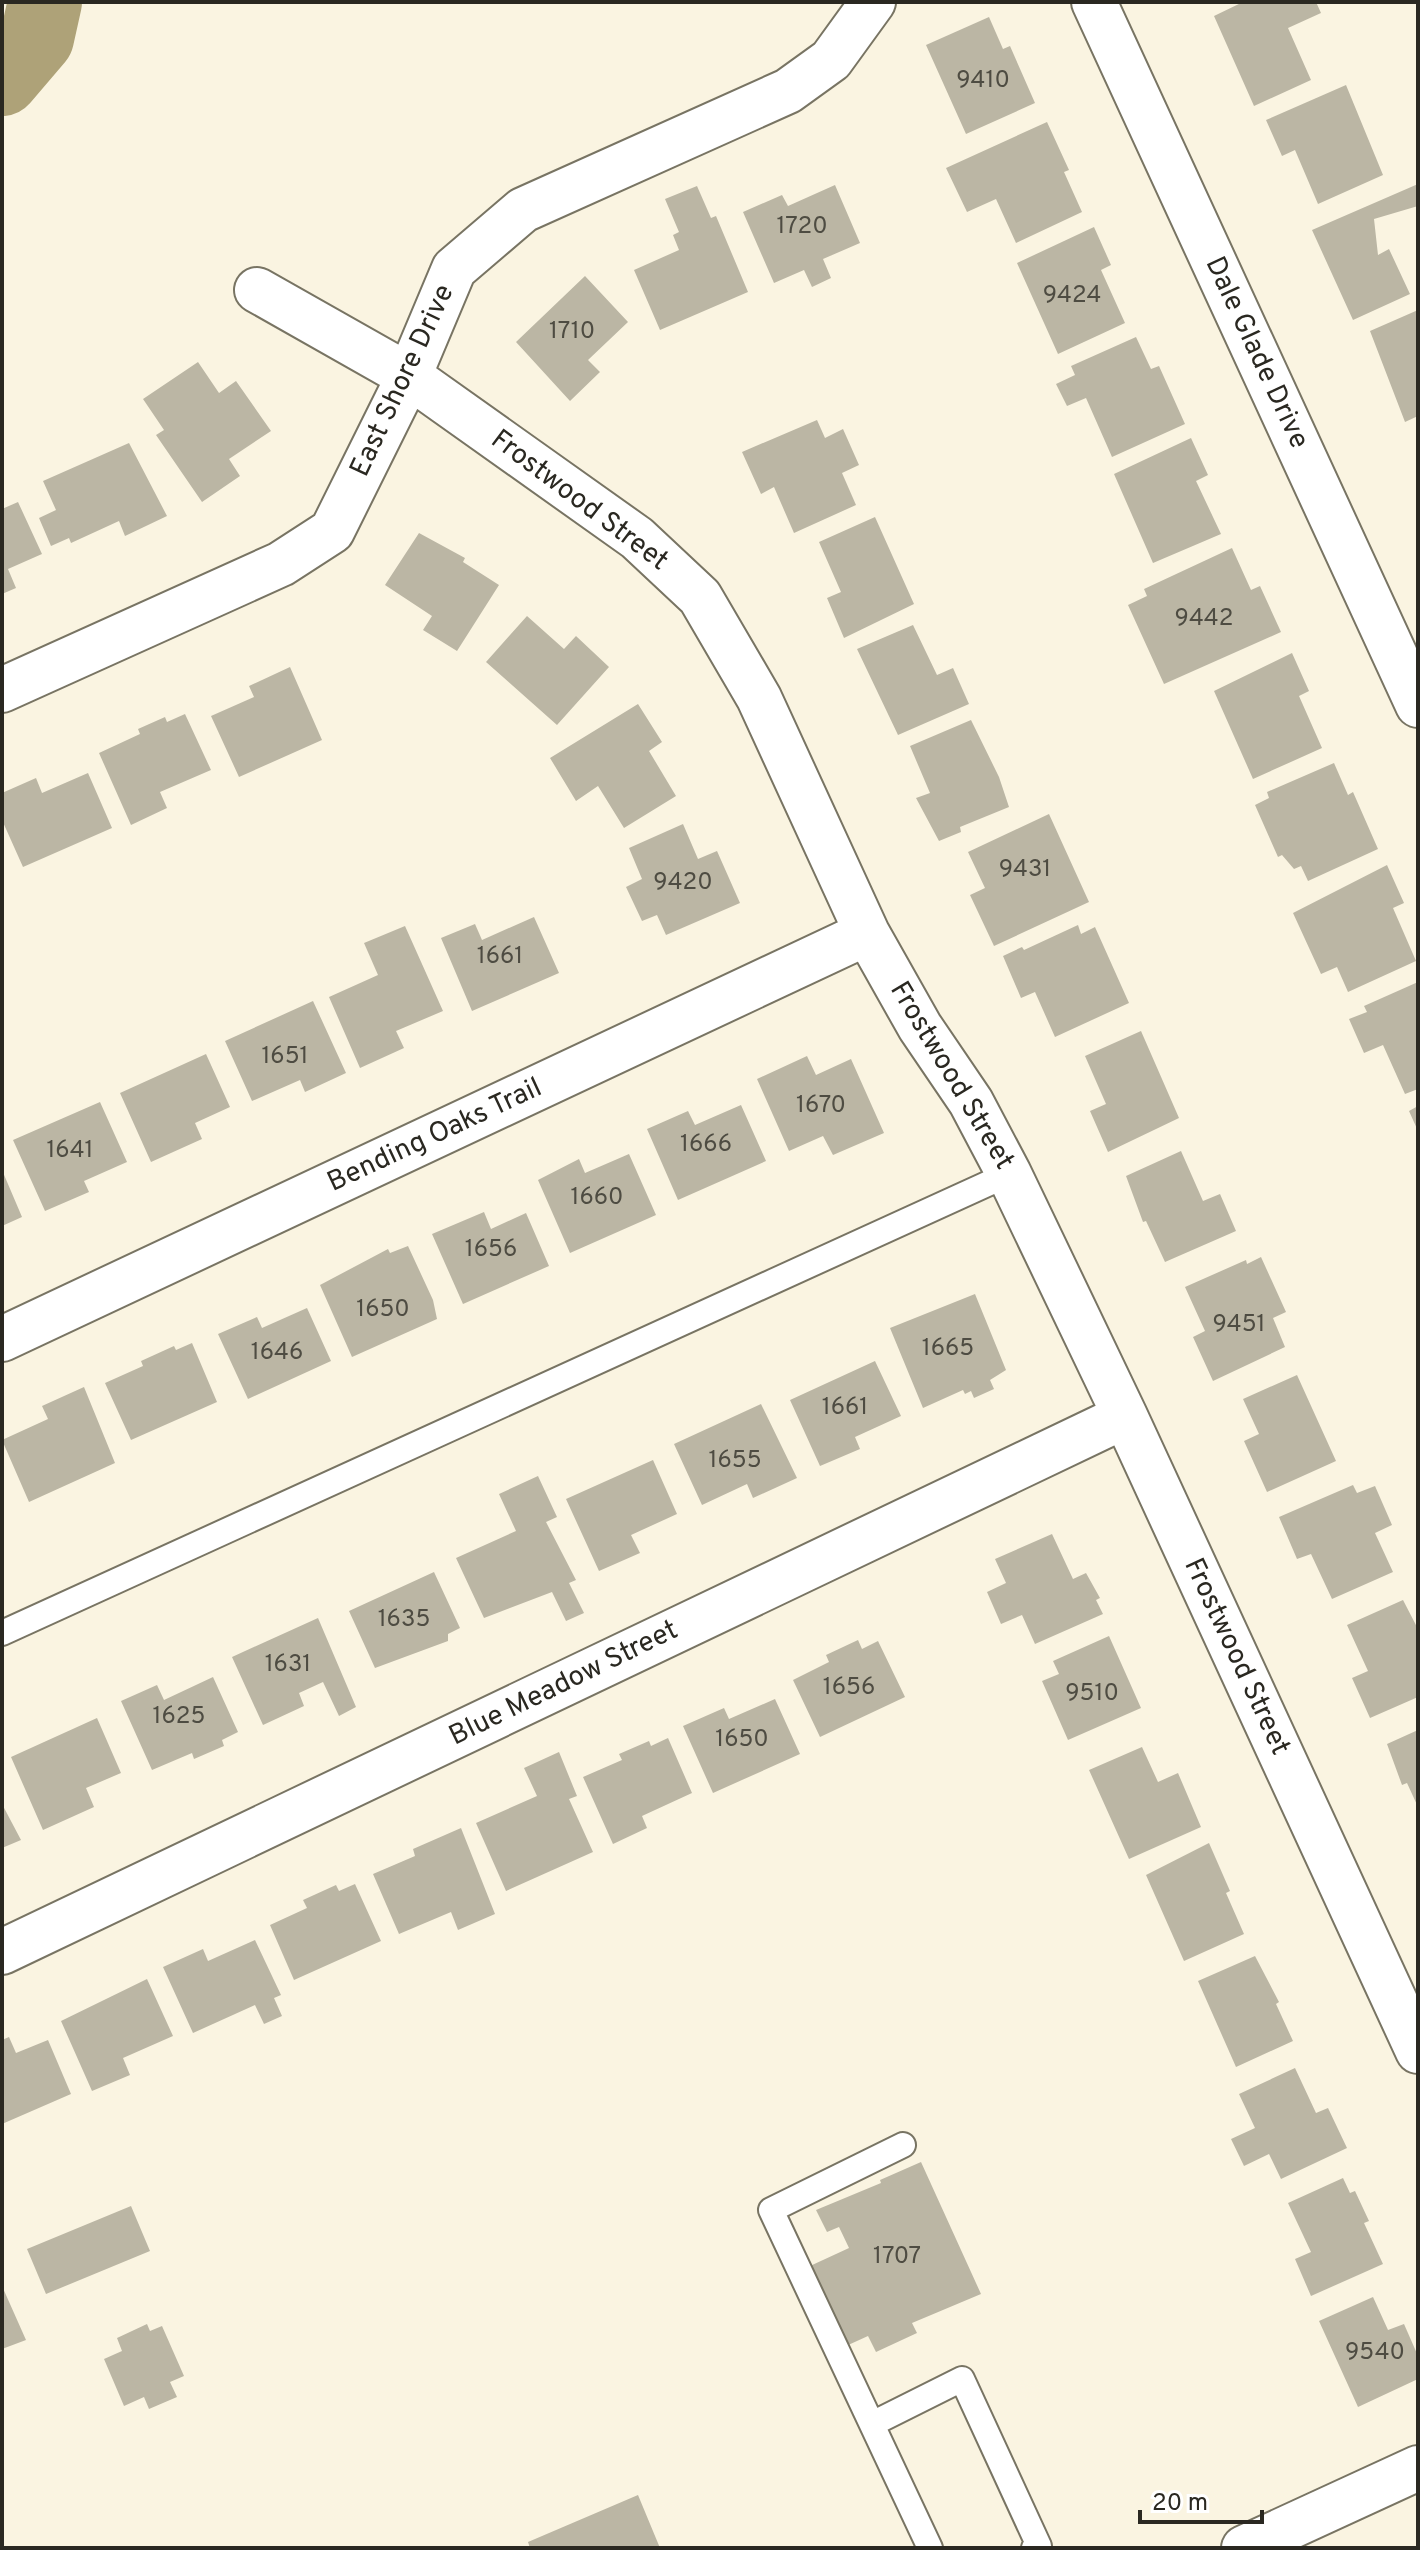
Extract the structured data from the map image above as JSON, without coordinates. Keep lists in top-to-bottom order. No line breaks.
{"streets":{"street":["Dale Glade Drive","East Shore Drive","Frostwood Street","Bending Oaks Trail","Blue Meadow Street"]},"crossings":[["East Shore Drive","Frostwood Street"],["Frostwood Street","Bending Oaks Trail"],["Frostwood Street","Blue Meadow Street"]],"house_numbers":["9410","1720","9424","1710","9442","9431","9420","1661","1651","1670","1666","1641","1660","1656","1650","9451","1665","1646","1661","1655","1635","1631","1656","9510","1625","1650","1707","9540"],"scale_bar":"20 m"}
